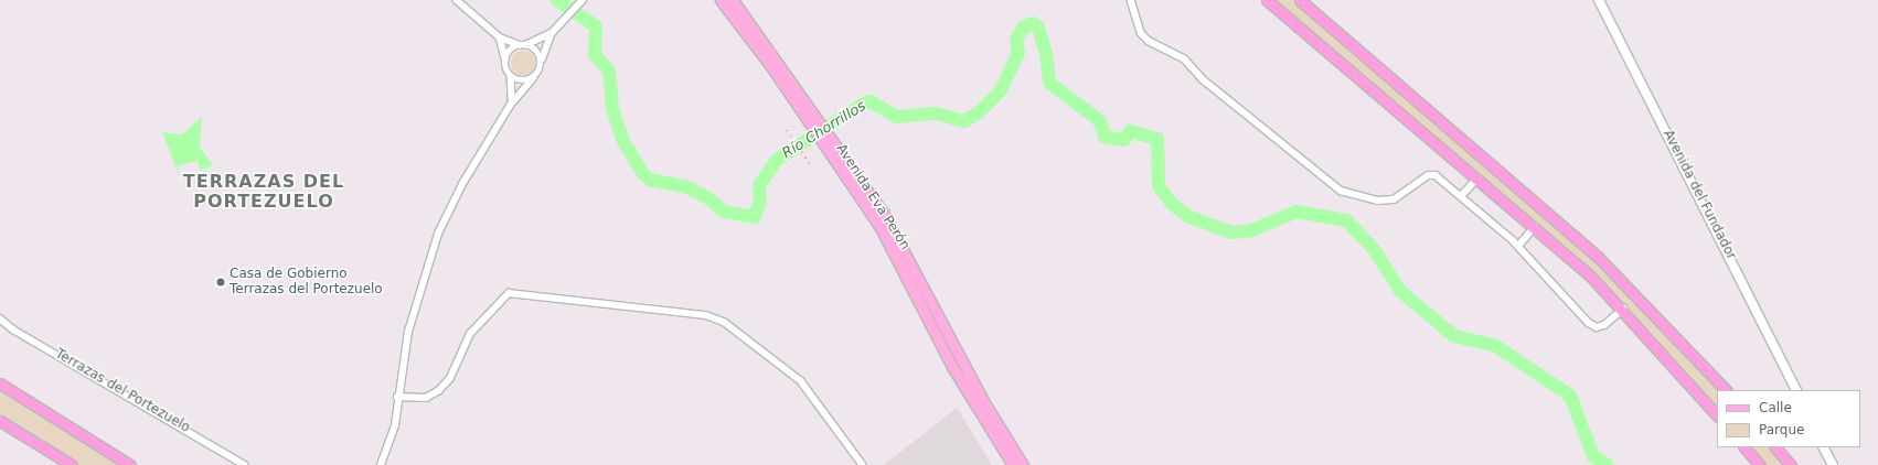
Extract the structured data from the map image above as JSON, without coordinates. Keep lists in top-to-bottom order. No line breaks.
{"streets":{"main road":["Avenida del Fundador","Avenida Eva Perón"],"street":["Terrazas del Portezuelo"]},"districts":["TERRAZAS DEL PORTEZUELO"],"water":["Río Chorrillos"],"places":["Casa de Gobierno Terrazas del Portezuelo"],"legend":["Calle","Parque"]}
